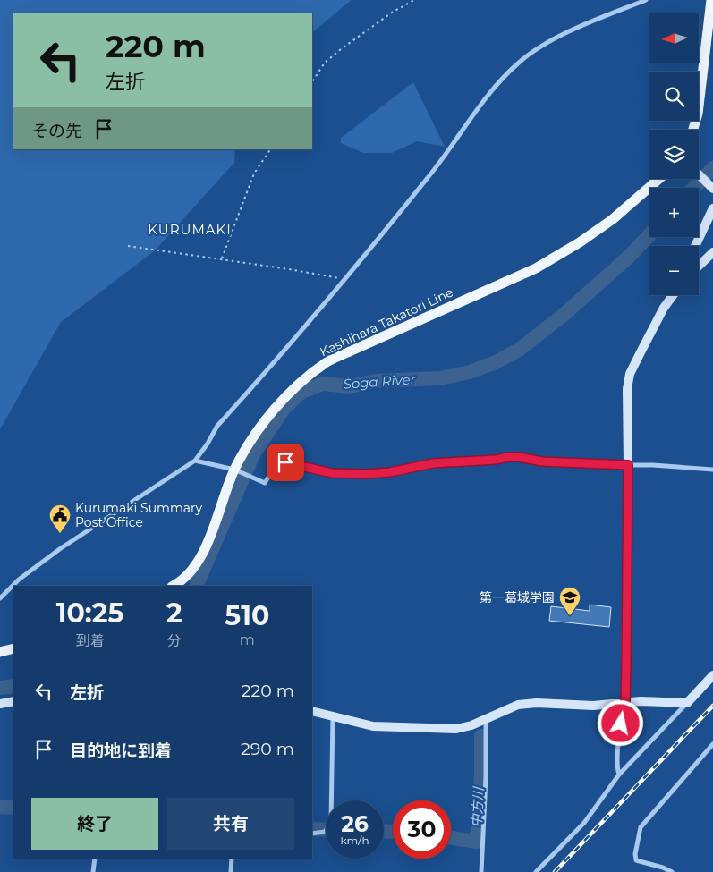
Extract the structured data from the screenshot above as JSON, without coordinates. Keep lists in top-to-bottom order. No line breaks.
{"streets":{"main road":["Kashihara Takatori Line"]},"districts":["KURUMAKI"],"water":["Soga River","中方川"],"places":{"public building":["Kurumaki Summary Post Office"],"school or university":["第一葛城学園"]},"north":"left","page":{"map_buttons":["+","−"],"turn":["220 m","左折"],"then":"その先","eta":["10:25","到着","2","分","510","m"],"list":[{"name":"左折","value":"220 m"},{"name":"目的地に到着","value":"290 m"}],"buttons":["終了","共有"],"speed":"26 km/h","limit":"30"}}
